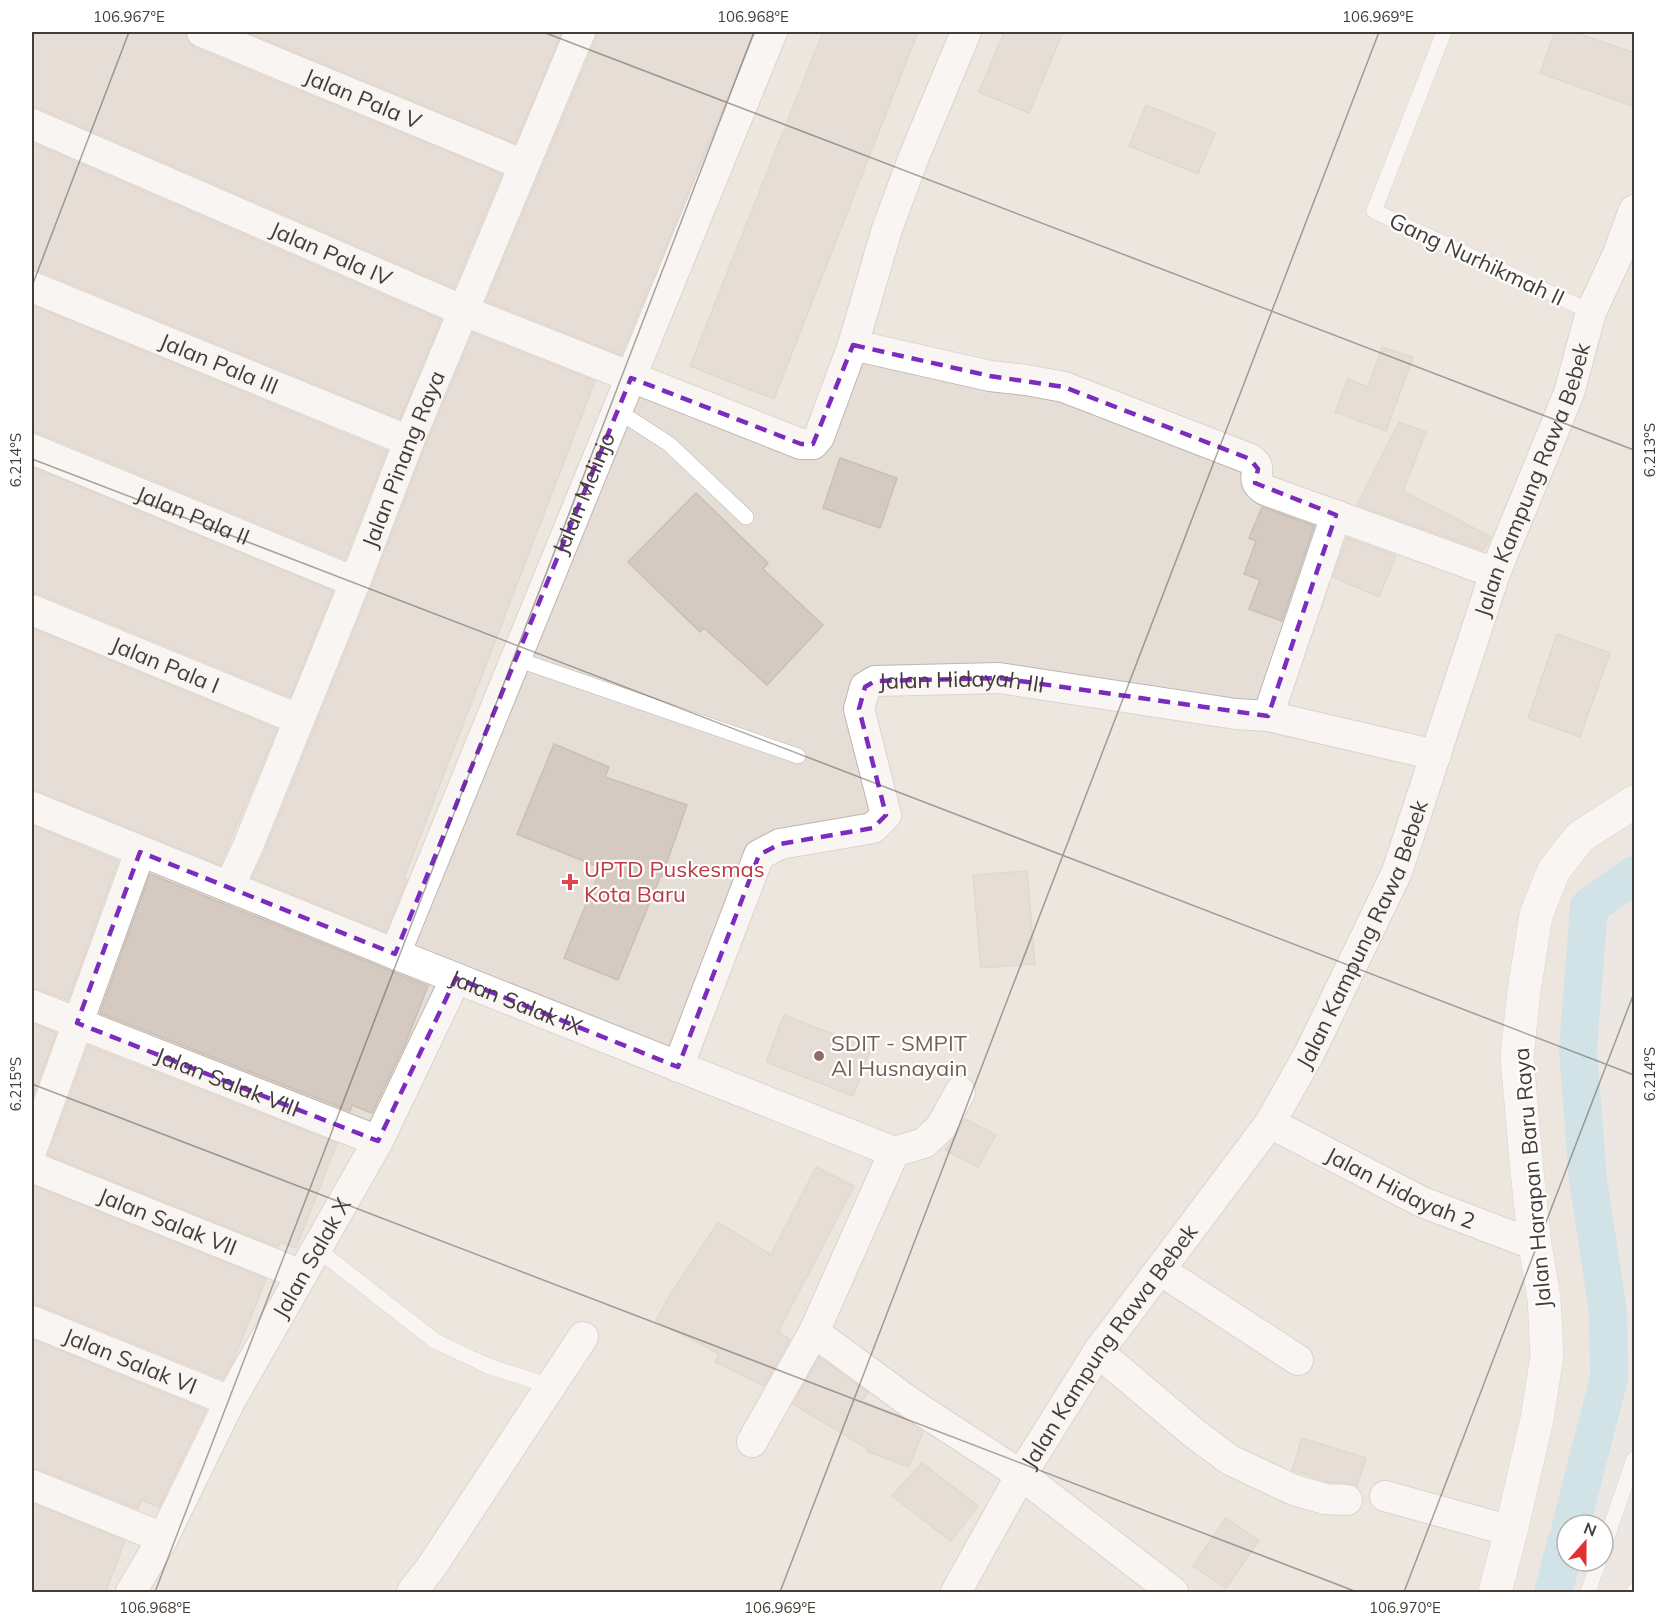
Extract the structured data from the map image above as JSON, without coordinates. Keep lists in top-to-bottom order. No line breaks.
{"streets":{"street":["Jalan Pala V","Jalan Pala IV","Jalan Pala III","Jalan Pinang Raya","Jalan Kampung Rawa Bebek","Jalan Melinjo","Jalan Pala II","Jalan Pala I","Jalan Hidayah III","Jalan Salak IX","Jalan Salak VIII","Jalan Harapan Baru Raya","Jalan Hidayah 2","Jalan Salak VII","Jalan Salak X","Jalan Salak VI"],"lane":["Gang Nurhikmah II"]},"crossings":[["Jalan Pala V","Jalan Pinang Raya"],["Jalan Pala IV","Jalan Pinang Raya"],["Jalan Pala IV","Jalan Melinjo"],["Gang Nurhikmah II","Jalan Kampung Rawa Bebek"],["Jalan Pala III","Jalan Pinang Raya"],["Jalan Pinang Raya","Jalan Pala II"],["Jalan Pinang Raya","Jalan Pala I"],["Jalan Pinang Raya","Jalan Salak IX"],["Jalan Kampung Rawa Bebek","Jalan Hidayah 2"],["Jalan Melinjo","Jalan Salak IX"],["Jalan Hidayah III","Jalan Salak IX"],["Jalan Salak IX","Jalan Salak X"],["Jalan Salak VIII","Jalan Salak X"],["Jalan Harapan Baru Raya","Jalan Hidayah 2"],["Jalan Salak VII","Jalan Salak X"],["Jalan Salak X","Jalan Salak VI"]],"places":{"health":["UPTD Puskesmas Kota Baru"],"other":["SDIT - SMPIT Al Husnayain"]},"north":"top","coordinates":["106.967°E","106.968°E","106.969°E","6.213°S","6.214°S","6.215°S","106.970°E"]}
